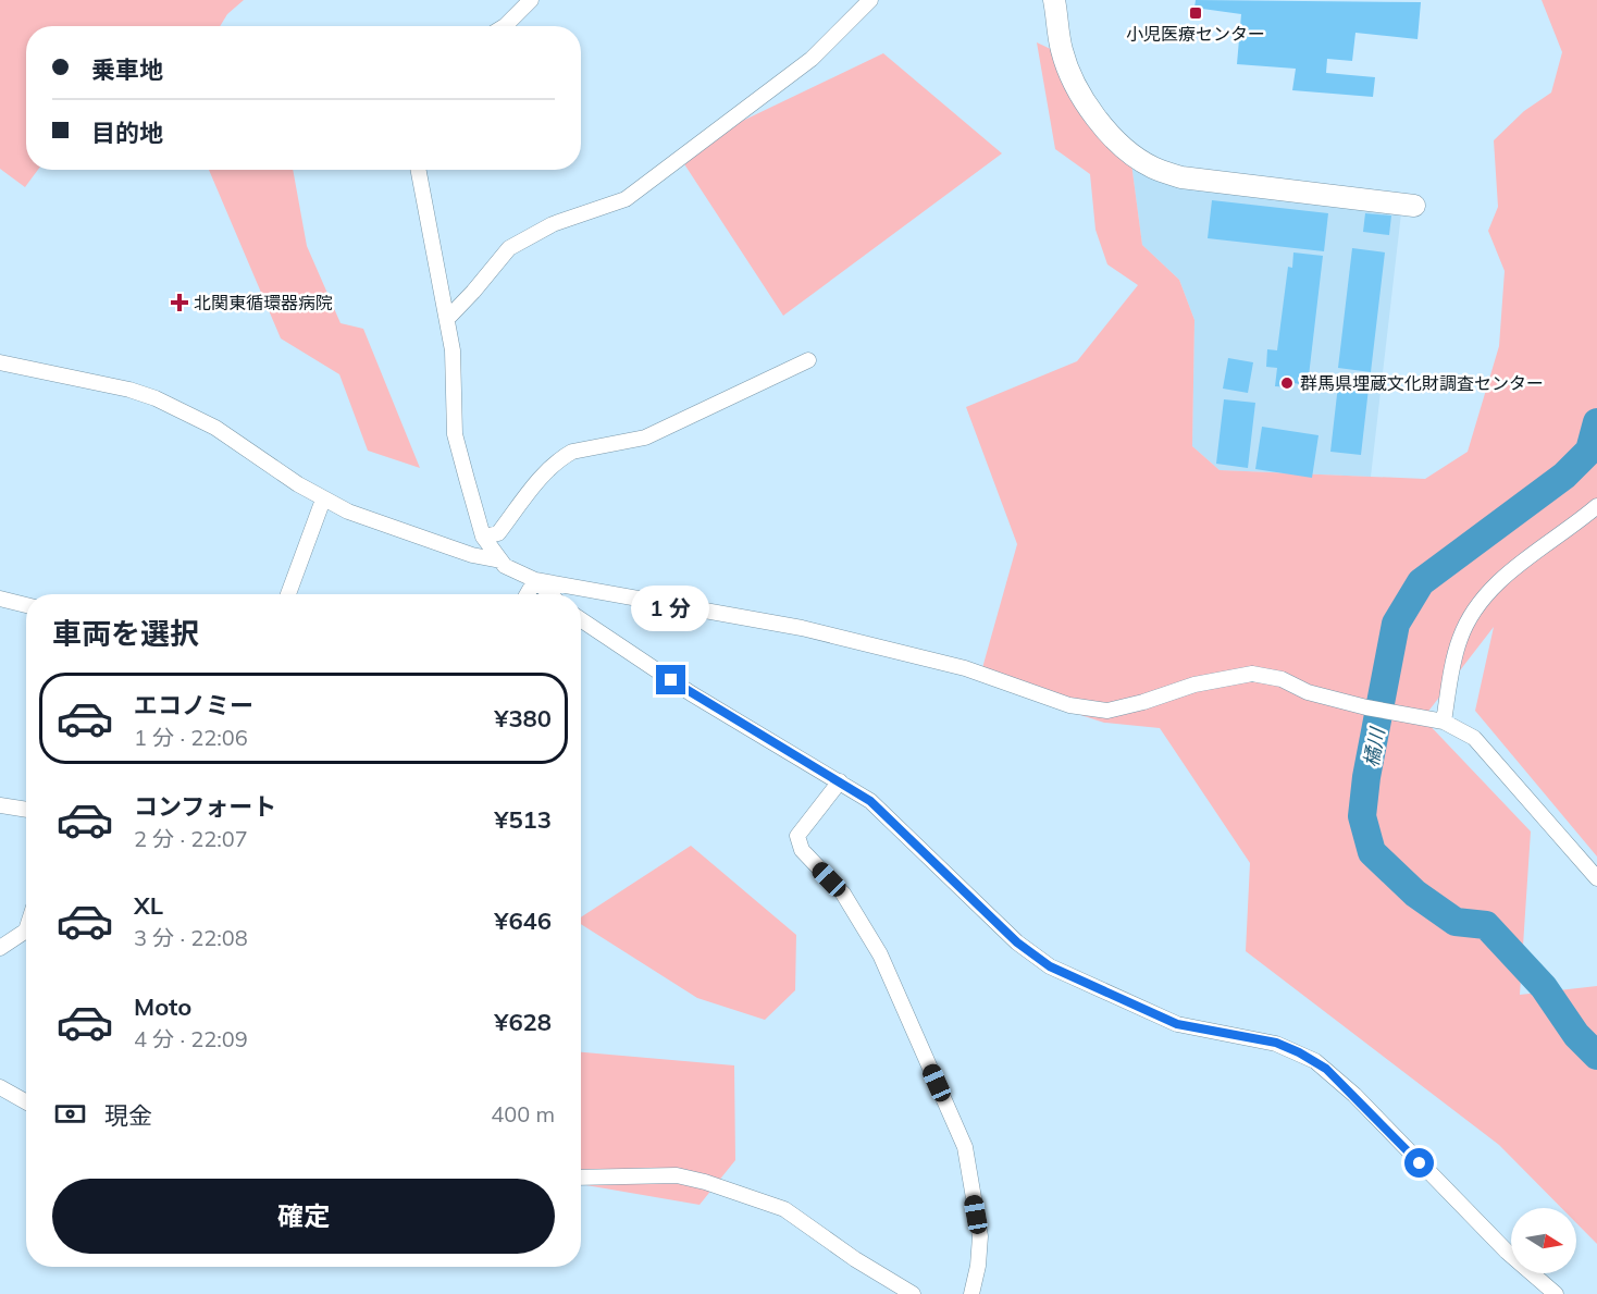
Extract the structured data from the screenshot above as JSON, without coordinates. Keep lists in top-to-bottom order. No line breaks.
{"water":["橘川"],"places":{"transit":["小児医療センター"],"health":["北関東循環器病院"],"other":["群馬県埋蔵文化財調査センター"]},"north":"right","page":{"banner":["乗車地","目的地"],"bubble":"1 分","heading":"車両を選択","list":[{"name":"エコノミー","note":"1 分 · 22:06","value":"¥380"},{"name":"コンフォート","note":"2 分 · 22:07","value":"¥513"},{"name":"XL","note":"3 分 · 22:08","value":"¥646"},{"name":"Moto","note":"4 分 · 22:09","value":"¥628"}],"pay":["現金","400 m"],"buttons":"確定"}}
